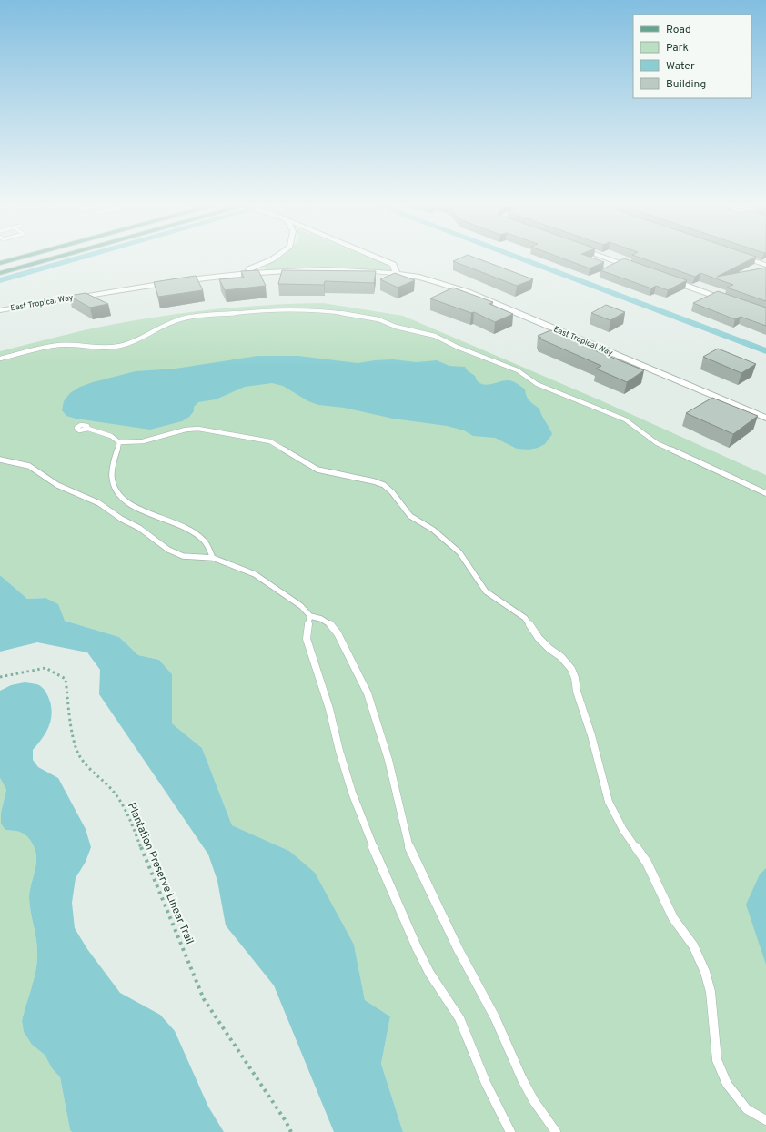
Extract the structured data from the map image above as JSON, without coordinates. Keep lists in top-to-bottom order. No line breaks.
{"streets":{"street":["East Tropical Way"],"path":["Plantation Preserve Linear Trail"]},"legend":["Road","Park","Water","Building"]}
